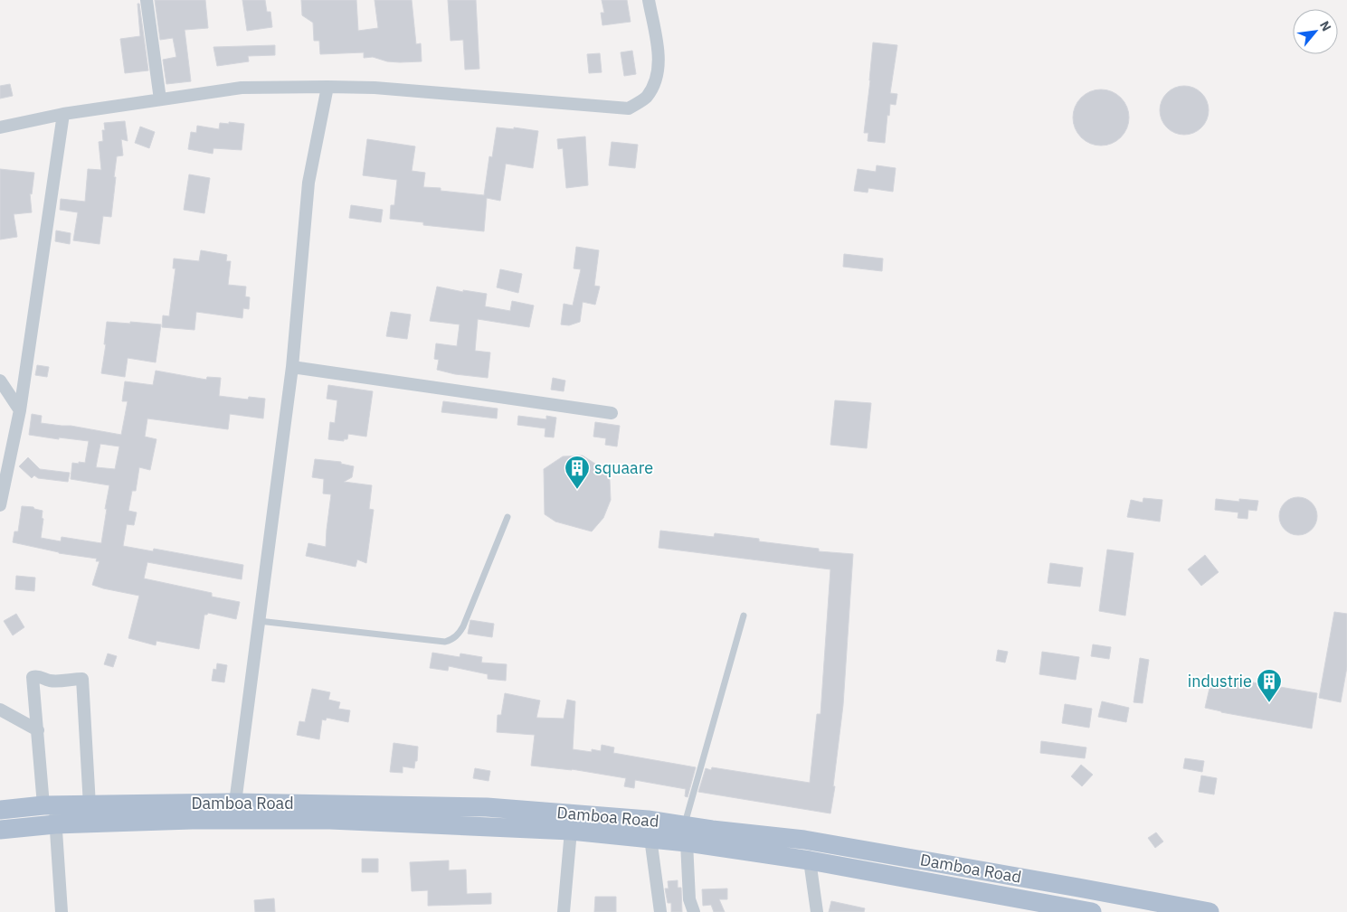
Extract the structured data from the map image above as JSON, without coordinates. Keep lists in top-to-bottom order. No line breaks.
{"streets":{"main road":["Damboa Road"]},"places":{"building":["squaare","industrie"]},"north":"top right"}
